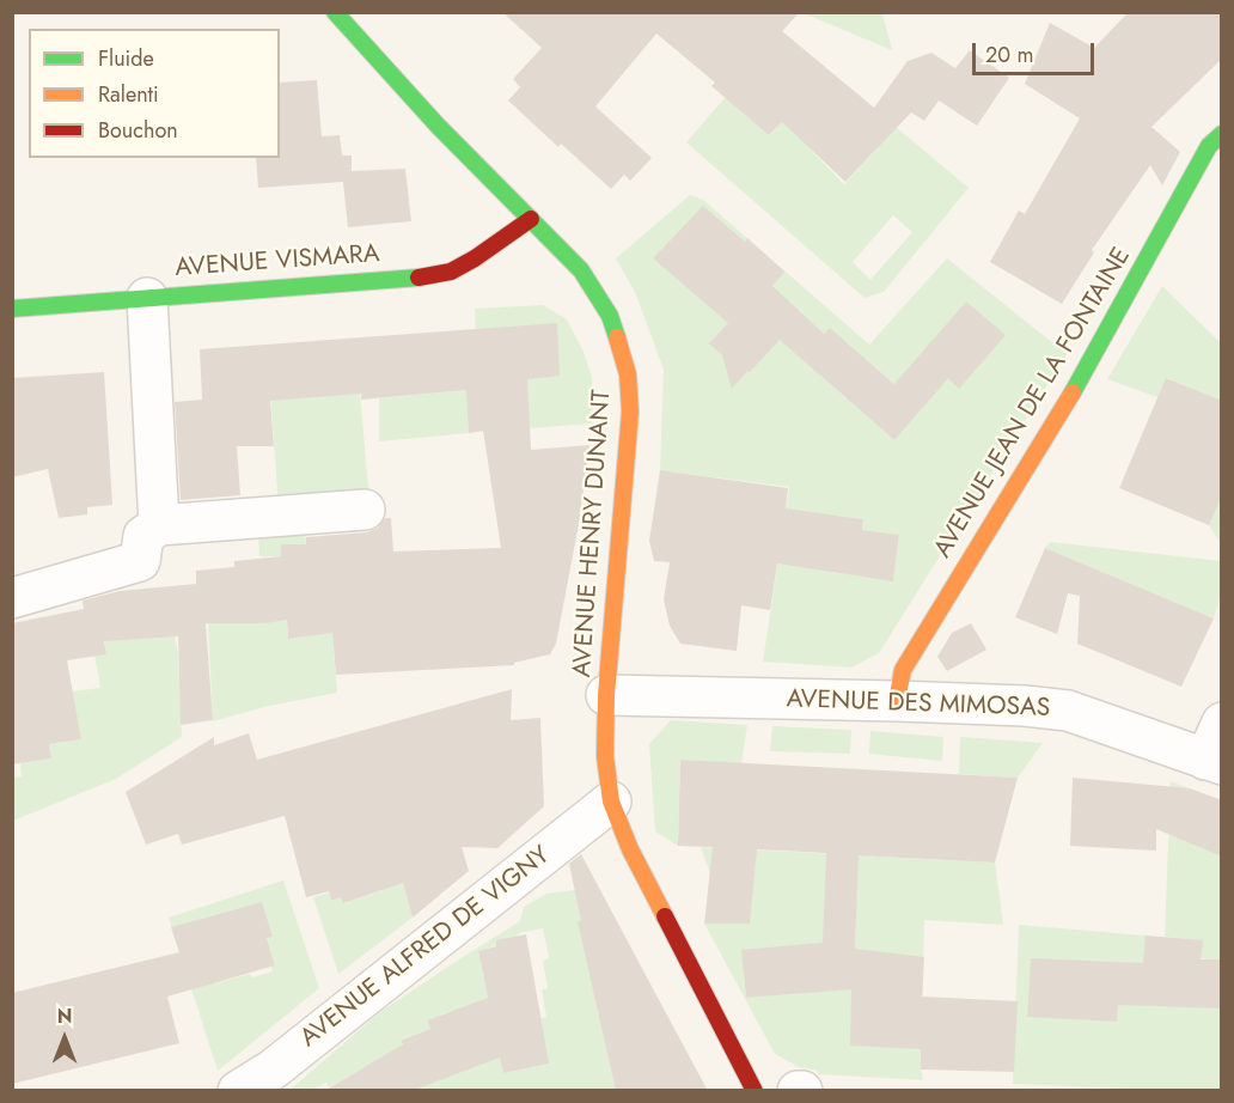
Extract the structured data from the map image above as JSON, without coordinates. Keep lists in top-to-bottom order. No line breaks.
{"streets":{"street":["AVENUE VISMARA","AVENUE JEAN DE LA FONTAINE","AVENUE HENRY DUNANT","AVENUE DES MIMOSAS","AVENUE ALFRED DE VIGNY"]},"crossings":[["AVENUE VISMARA","AVENUE HENRY DUNANT"],["AVENUE JEAN DE LA FONTAINE","AVENUE DES MIMOSAS"],["AVENUE HENRY DUNANT","AVENUE DES MIMOSAS"],["AVENUE HENRY DUNANT","AVENUE ALFRED DE VIGNY"]],"legend":["Fluide","Ralenti","Bouchon"],"scale_bar":"20 m","north":"top"}
